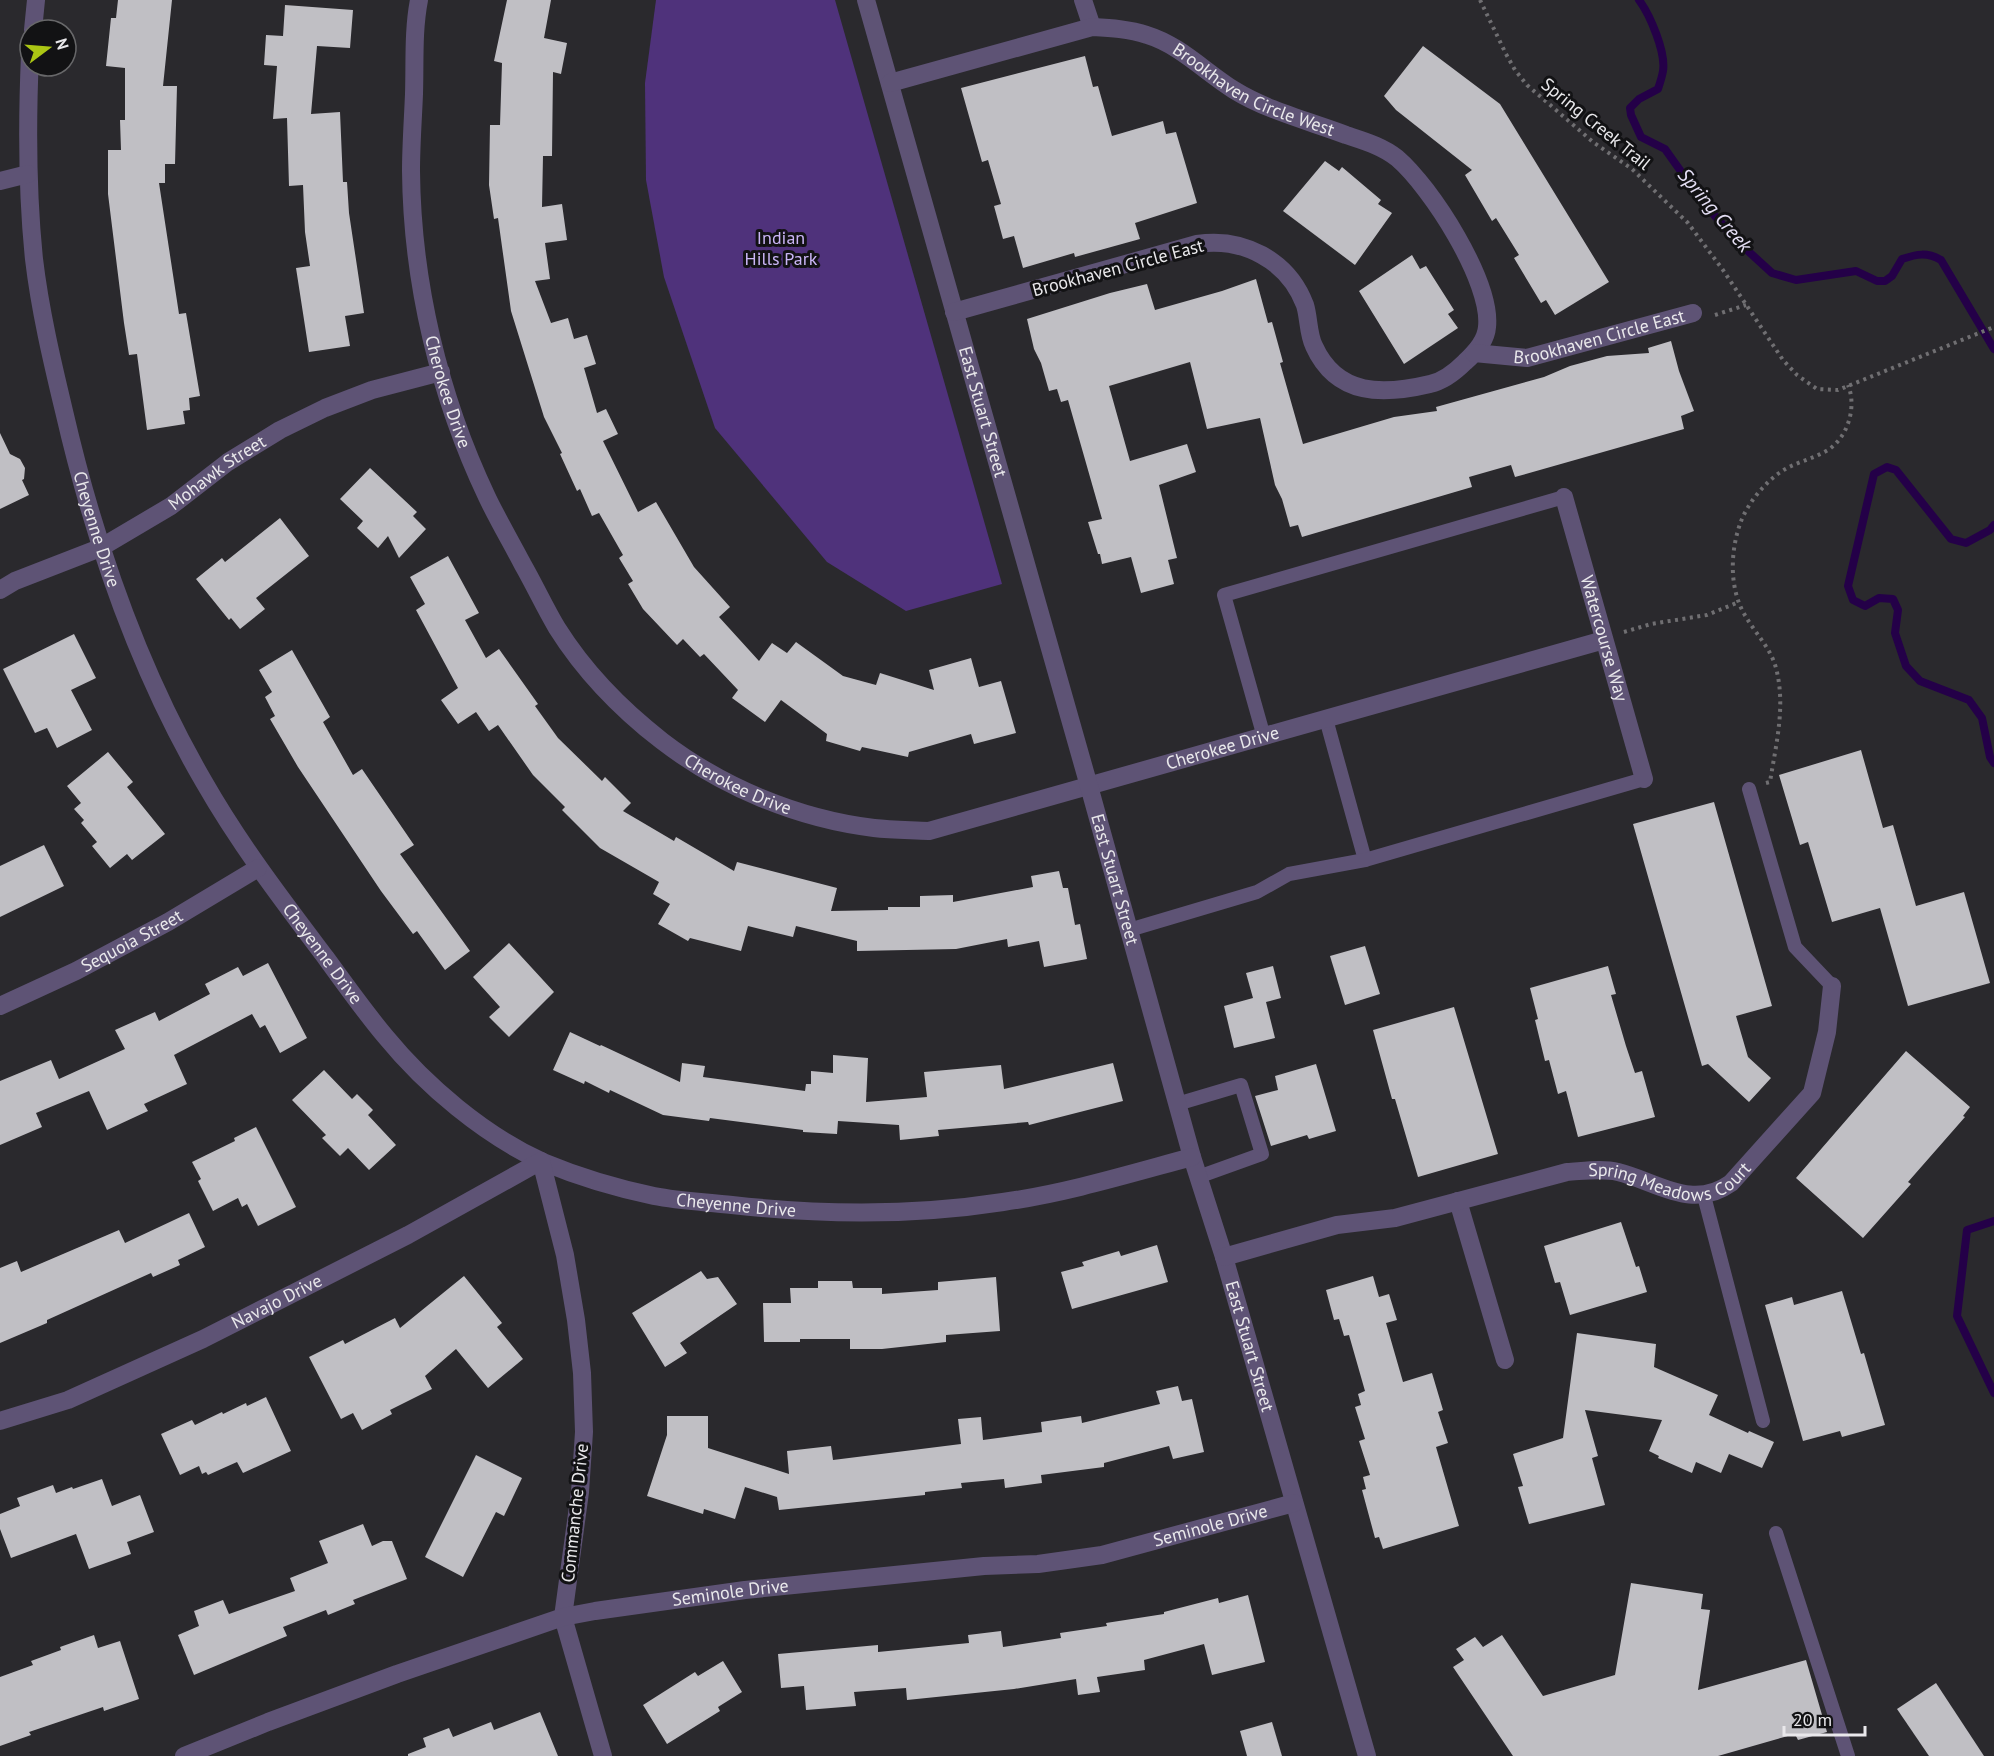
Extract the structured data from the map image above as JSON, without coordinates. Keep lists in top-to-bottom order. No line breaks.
{"streets":{"street":["Brookhaven Circle West","Brookhaven Circle East","Cherokee Drive","East Stuart Street","Mohawk Street","Cheyenne Drive","Watercourse Way","Sequoia Street","Spring Meadows Court","Navajo Drive","Commanche Drive","Seminole Drive"],"path":["Spring Creek Trail"]},"crossings":[["Brookhaven Circle West","Brookhaven Circle East"],["Brookhaven Circle West","East Stuart Street"],["Brookhaven Circle East","East Stuart Street"],["Cherokee Drive","East Stuart Street"],["Cherokee Drive","Mohawk Street"],["Cherokee Drive","Watercourse Way"],["East Stuart Street","Cheyenne Drive"],["East Stuart Street","Spring Meadows Court"],["East Stuart Street","Seminole Drive"],["Mohawk Street","Cheyenne Drive"],["Cheyenne Drive","Sequoia Street"],["Cheyenne Drive","Navajo Drive"],["Cheyenne Drive","Commanche Drive"],["Navajo Drive","Commanche Drive"],["Commanche Drive","Seminole Drive"]],"water":["Spring Creek"],"parks":["Indian Hills Park"],"scale_bar":"20 m","north":"right"}
